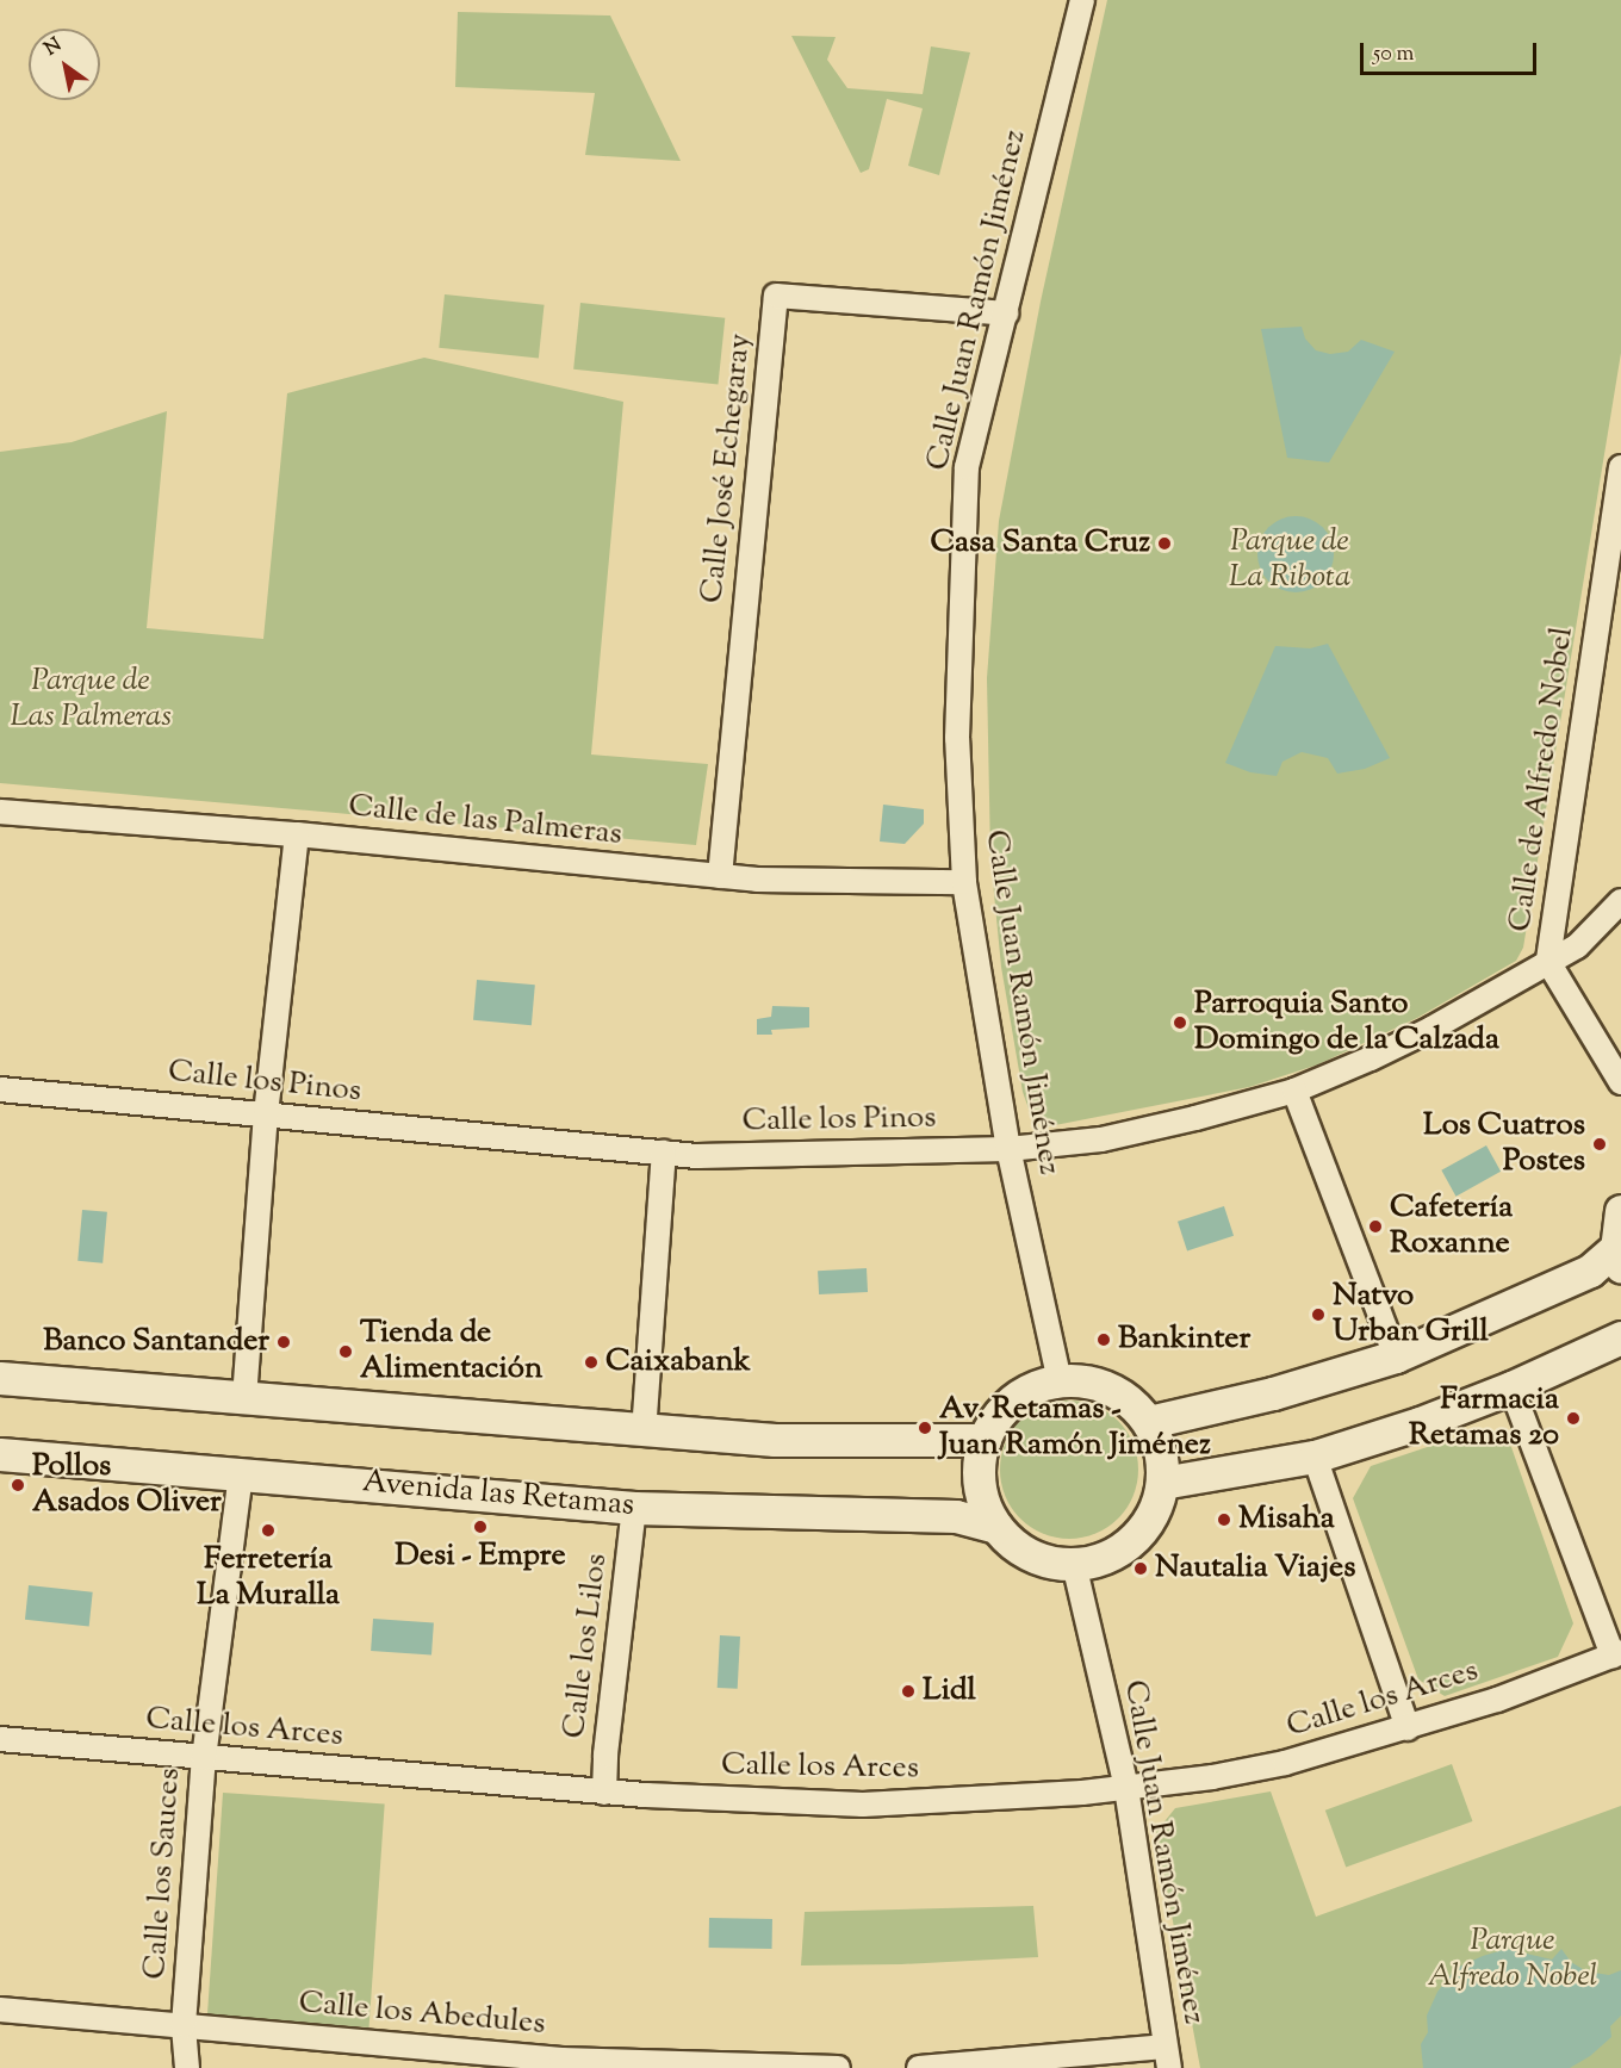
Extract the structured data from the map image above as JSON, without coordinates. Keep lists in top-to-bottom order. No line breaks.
{"streets":{"street":["Calle Juan Ramón Jiménez","Calle José Echegaray","Calle de Alfredo Nobel","Calle de las Palmeras","Calle los Pinos","Avenida las Retamas","Calle los Lilos","Calle los Arces","Calle los Sauces","Calle los Abedules"]},"crossings":[["Calle Juan Ramón Jiménez","Calle José Echegaray"],["Calle Juan Ramón Jiménez","Calle de las Palmeras"],["Calle Juan Ramón Jiménez","Calle los Pinos"],["Calle Juan Ramón Jiménez","Avenida las Retamas"],["Calle Juan Ramón Jiménez","Calle los Arces"],["Calle José Echegaray","Calle de las Palmeras"],["Calle de Alfredo Nobel","Calle los Pinos"],["Avenida las Retamas","Calle los Lilos"],["Avenida las Retamas","Calle los Sauces"],["Calle los Lilos","Calle los Arces"],["Calle los Arces","Calle los Sauces"],["Calle los Sauces","Calle los Abedules"]],"parks":["Parque de La Ribota","Parque de Las Palmeras","Parque Alfredo Nobel"],"places":["Casa Santa Cruz","Parroquia Santo Domingo de la Calzada","Los Cuatros Postes","Cafetería Roxanne","Natvo Urban Grill","Bankinter","Banco Santander","Tienda de Alimentación","Caixabank","Farmacia Retamas 20","Av. Retamas - Juan Ramón Jiménez","Pollos Asados Oliver","Misaha","Desi - Empre","Ferretería La Muralla","Nautalia Viajes","Lidl"],"scale_bar":"50 m","north":"top left"}
